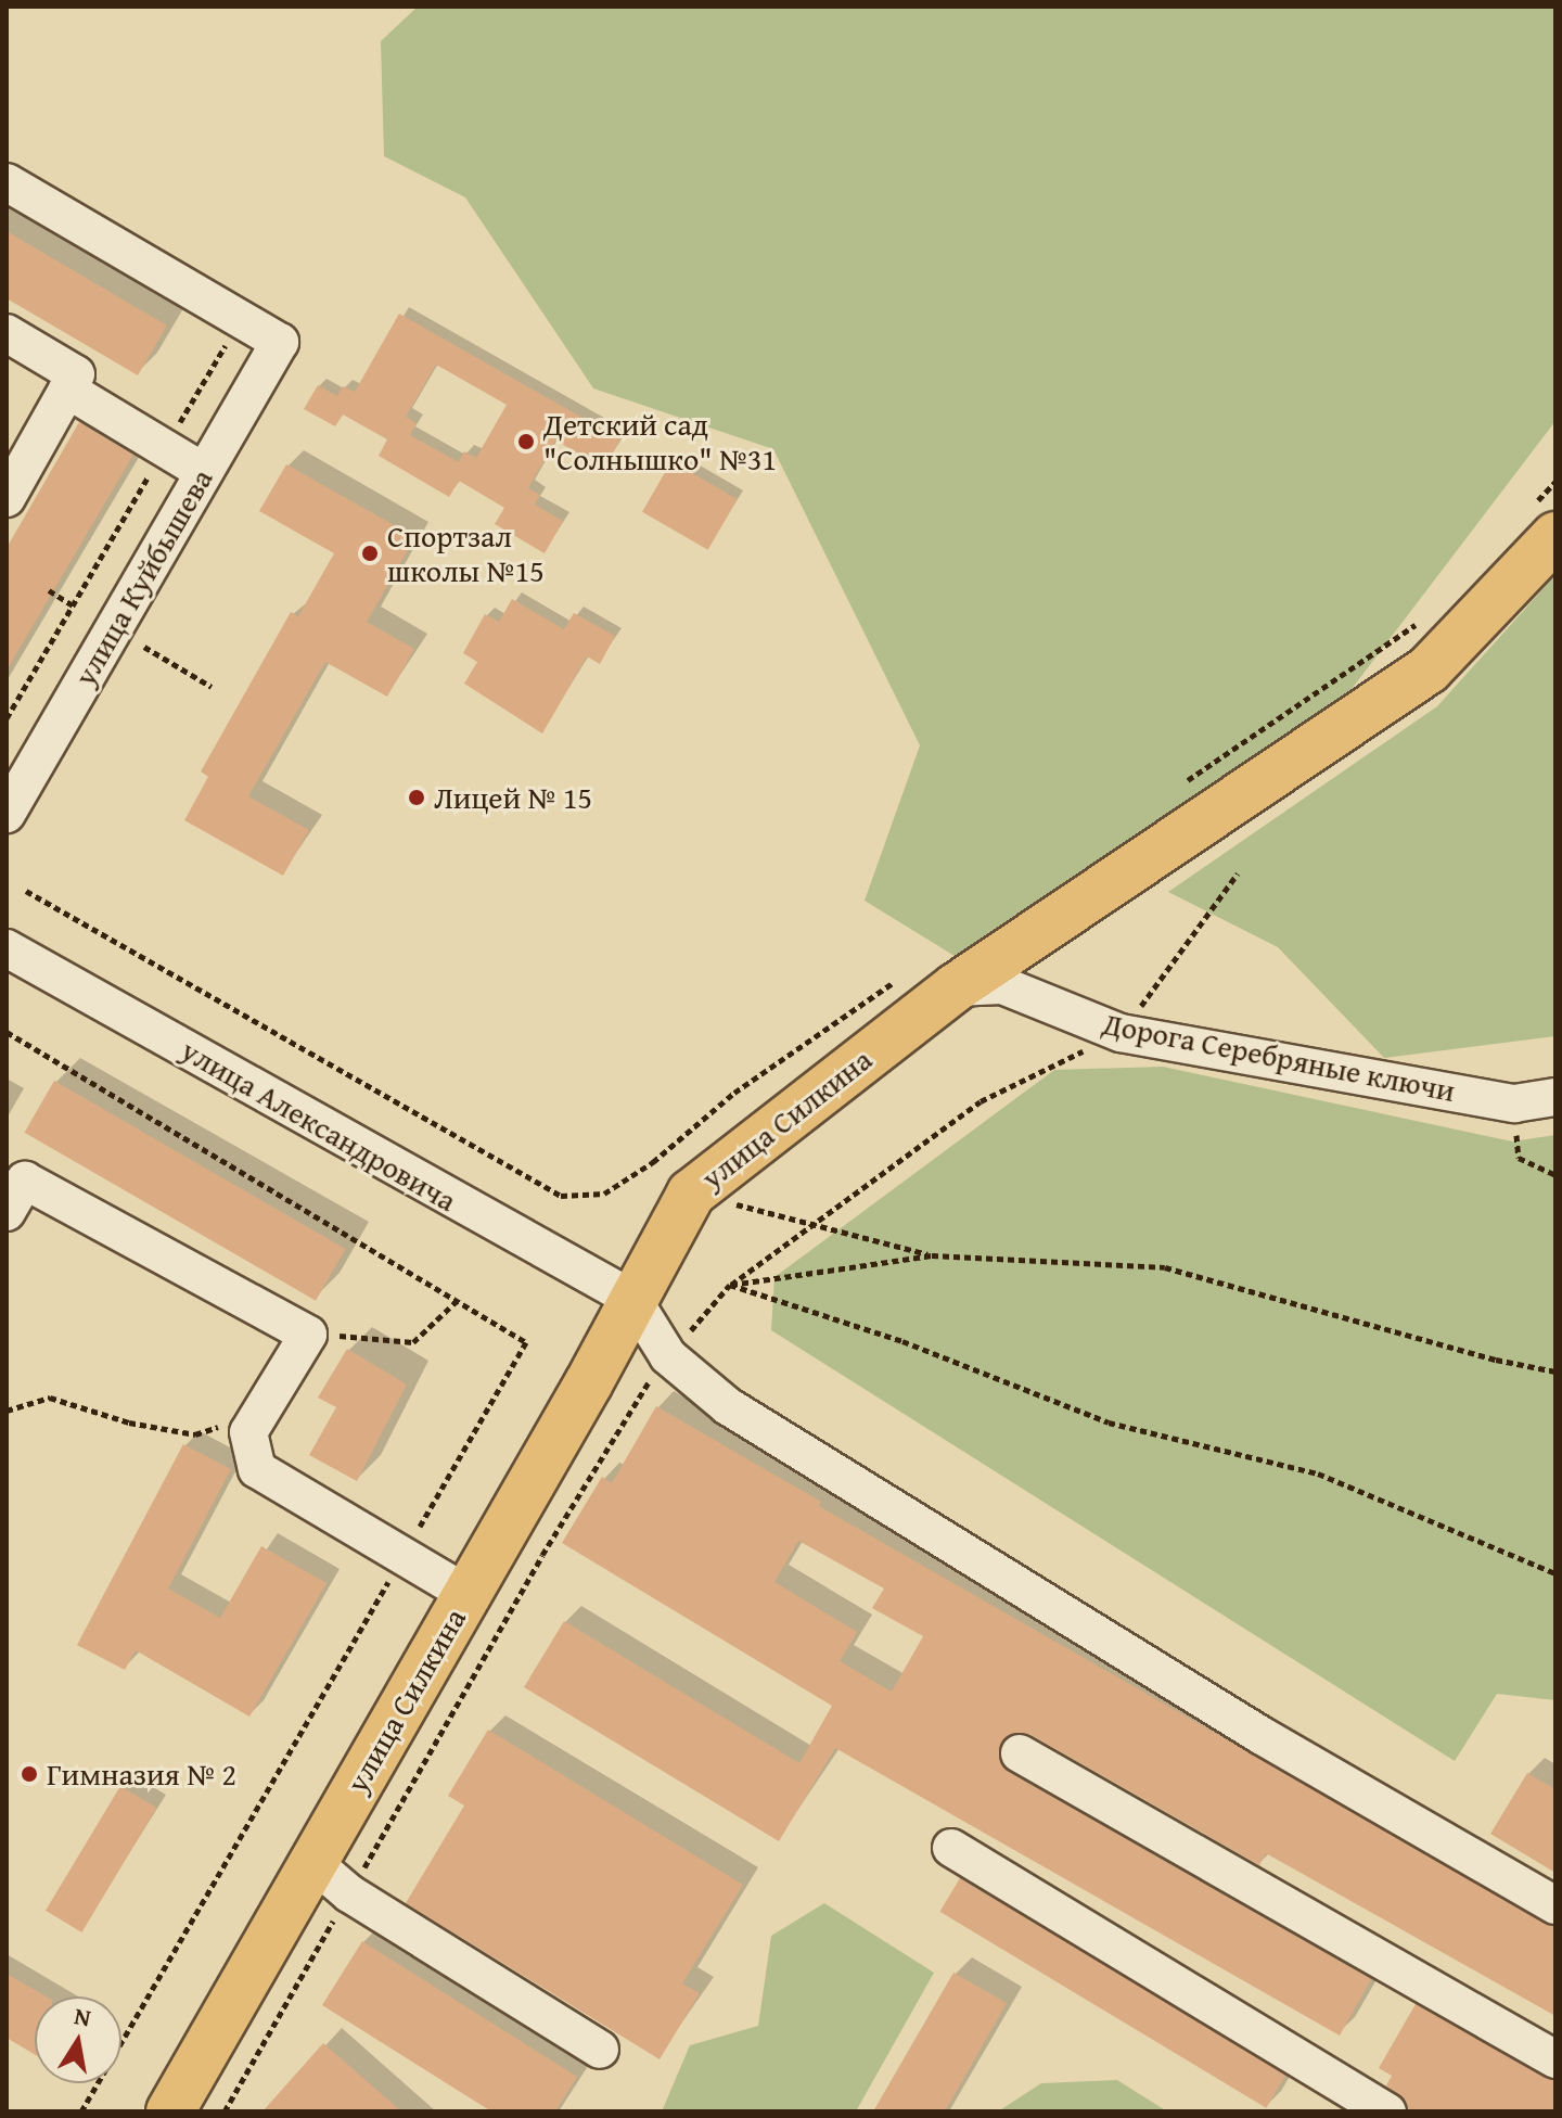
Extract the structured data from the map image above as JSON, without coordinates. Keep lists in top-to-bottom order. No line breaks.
{"streets":{"main road":["улица Силкина"],"street":["улица Куйбышева","Дорога Серебряные ключи","улица Александровича"]},"crossings":[["Дорога Серебряные ключи","улица Силкина"],["улица Силкина","улица Александровича"]],"places":["Детский сад \"Солнышко\" №31","Спортзал школы №15","Лицей № 15","Гимназия № 2"],"north":"top"}
